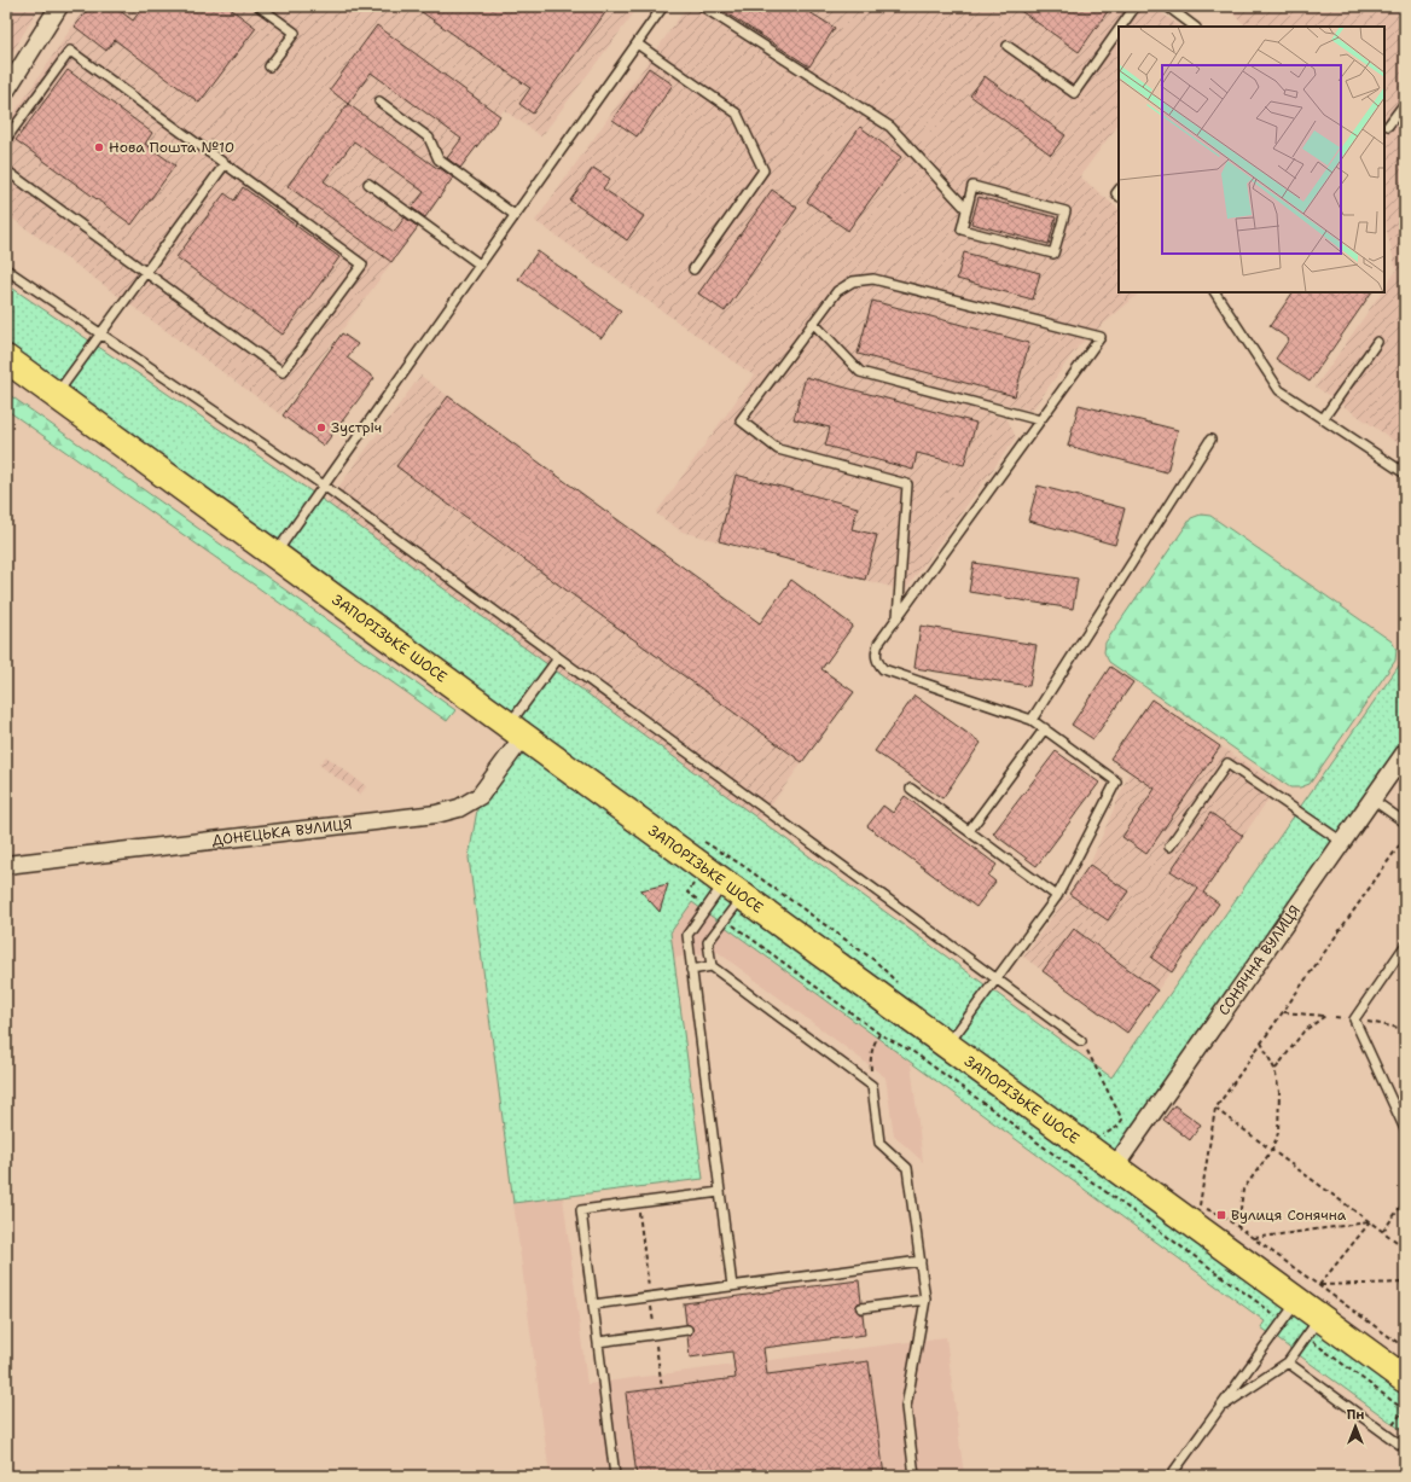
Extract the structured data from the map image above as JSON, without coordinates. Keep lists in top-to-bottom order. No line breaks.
{"streets":{"main road":["ЗАПОРІЗЬКЕ ШОСЕ"],"street":["ДОНЕЦЬКА ВУЛИЦЯ","СОНЯЧНА ВУЛИЦЯ"]},"crossings":[["ЗАПОРІЗЬКЕ ШОСЕ","ДОНЕЦЬКА ВУЛИЦЯ"],["ЗАПОРІЗЬКЕ ШОСЕ","СОНЯЧНА ВУЛИЦЯ"]],"places":{"other":["Нова Пошта №10","Зустріч"],"transit":["Вулиця Сонячна"]},"north":"top"}
